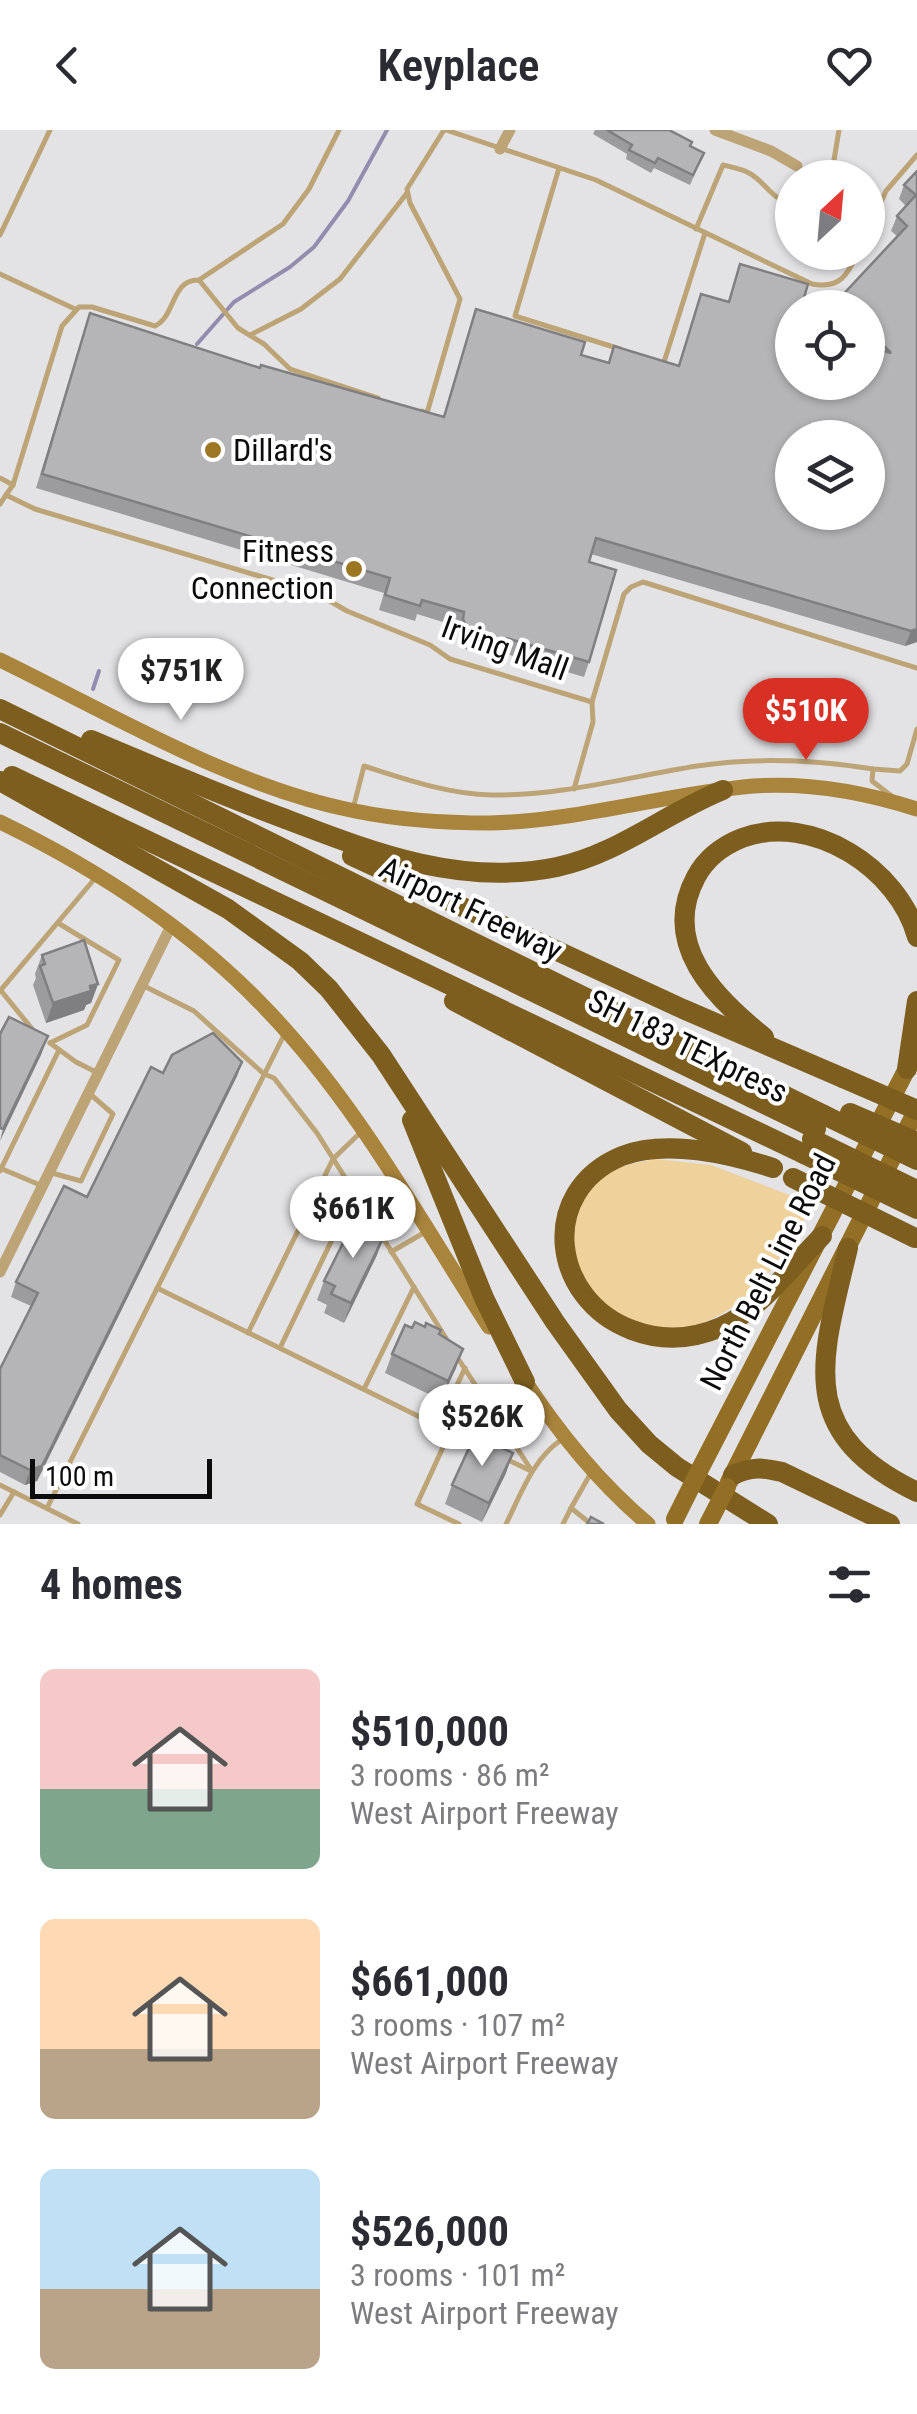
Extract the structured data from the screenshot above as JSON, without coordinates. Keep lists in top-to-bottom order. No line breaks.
{"streets":{"highway":["Airport Freeway","SH 183 TEXpress"],"main road":["North Belt Line Road"],"lane":["Irving Mall"]},"crossings":[["Airport Freeway","SH 183 TEXpress"]],"places":["Dillard's","Fitness Connection"],"scale_bar":"100 m","north":"top right","page":{"header":"Keyplace","price":["$751K","$510K","$661K","$526K"],"scale":"100 m","heading":"4 homes","list":[{"name":"$510,000","note":"3 rooms · 86 m² · West Airport Freeway"},{"name":"$661,000","note":"3 rooms · 107 m² · West Airport Freeway"},{"name":"$526,000","note":"3 rooms · 101 m² · West Airport Freeway"}]}}
